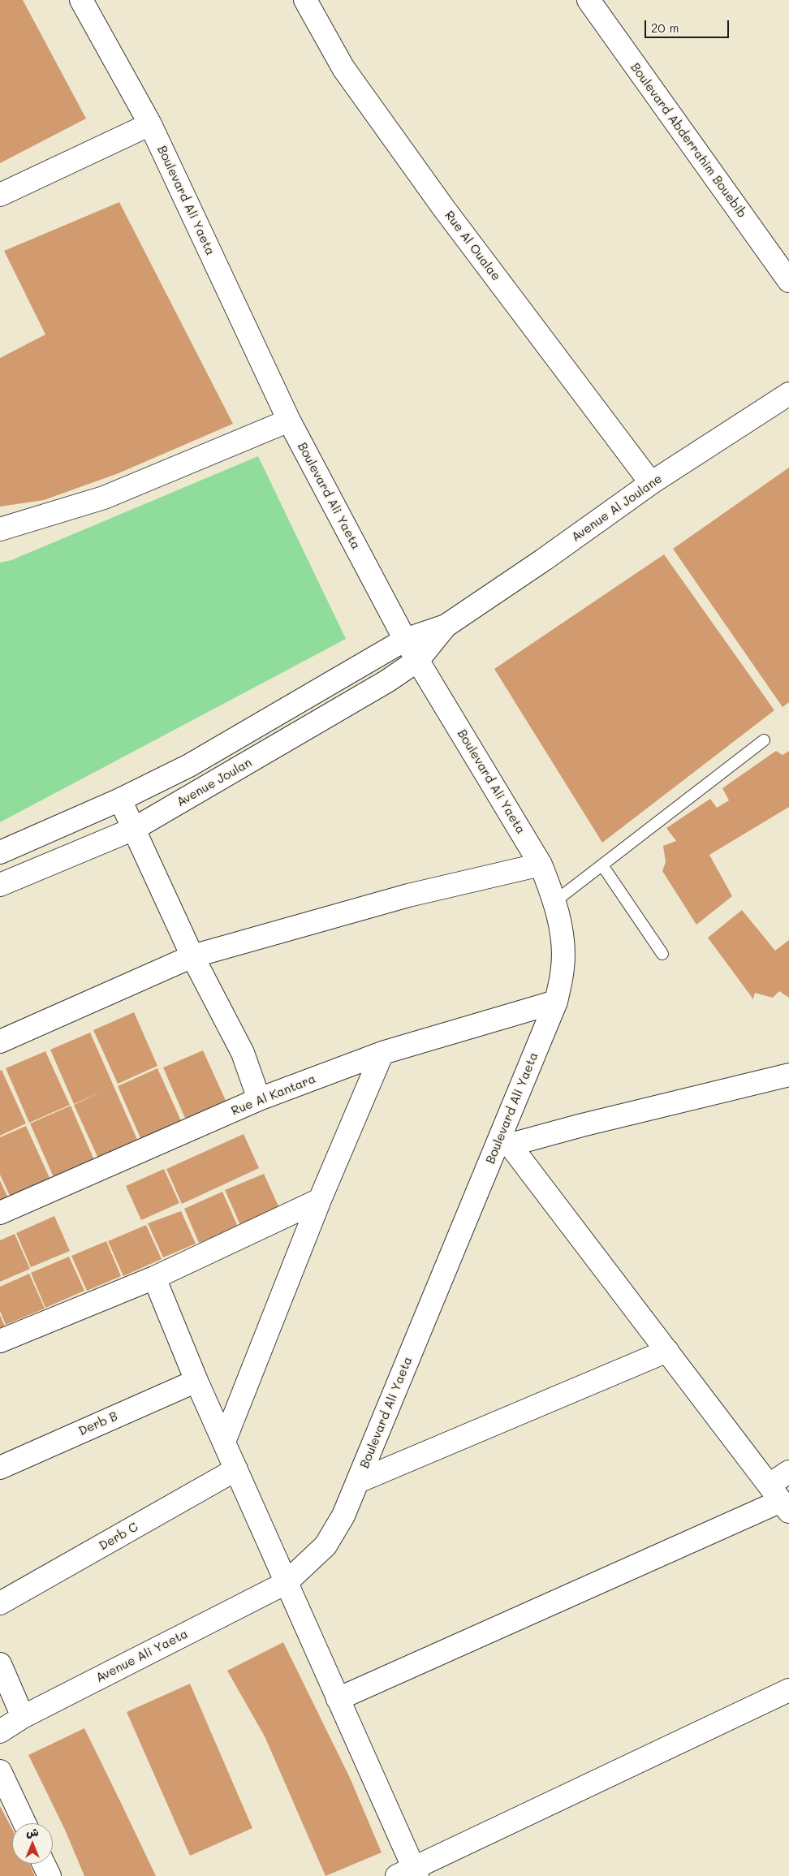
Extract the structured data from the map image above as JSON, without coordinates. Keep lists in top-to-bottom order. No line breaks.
{"streets":{"street":["Boulevard Abderrahim Bouebib","Boulevard Ali Yaeta","Rue Al Oualae","Avenue Al Joulane","Avenue Joulan","Rue Al Kantara","Derb B","Derb C","Avenue Ali Yaeta"]},"crossings":[["Boulevard Ali Yaeta","Avenue Al Joulane"],["Boulevard Ali Yaeta","Avenue Joulan"],["Boulevard Ali Yaeta","Rue Al Kantara"],["Boulevard Ali Yaeta","Avenue Ali Yaeta"],["Rue Al Oualae","Avenue Al Joulane"],["Avenue Al Joulane","Avenue Joulan"]],"scale_bar":"20 m","north":"top"}
